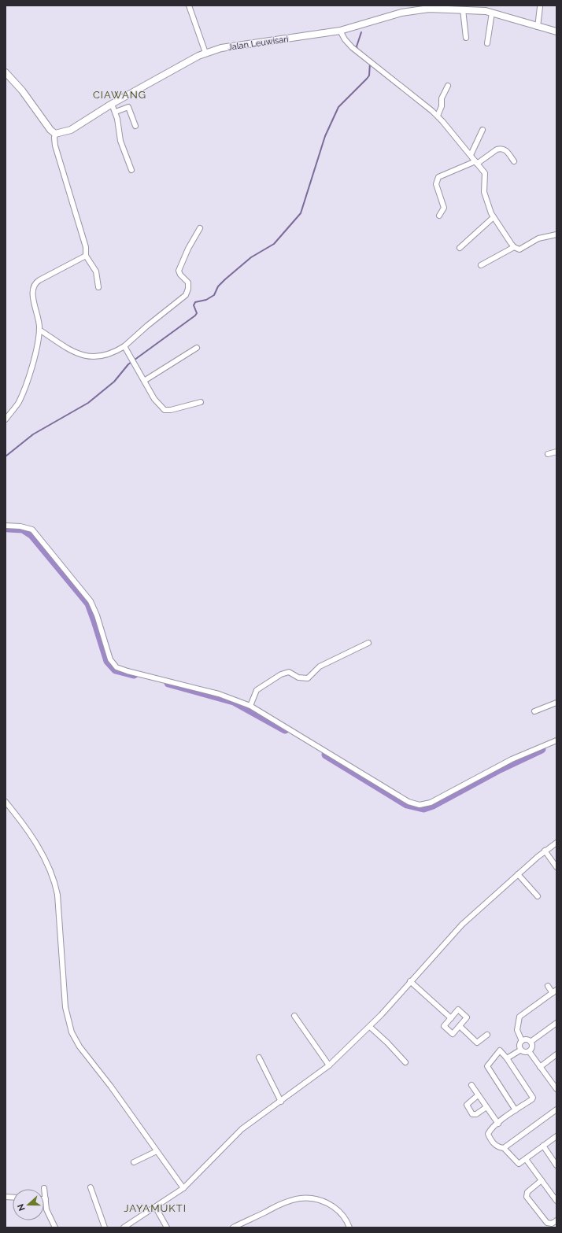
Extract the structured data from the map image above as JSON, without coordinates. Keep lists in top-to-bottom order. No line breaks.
{"streets":{"main road":["Jalan Leuwisari"]},"districts":["CIAWANG","JAYAMUKTI"],"north":"left"}
